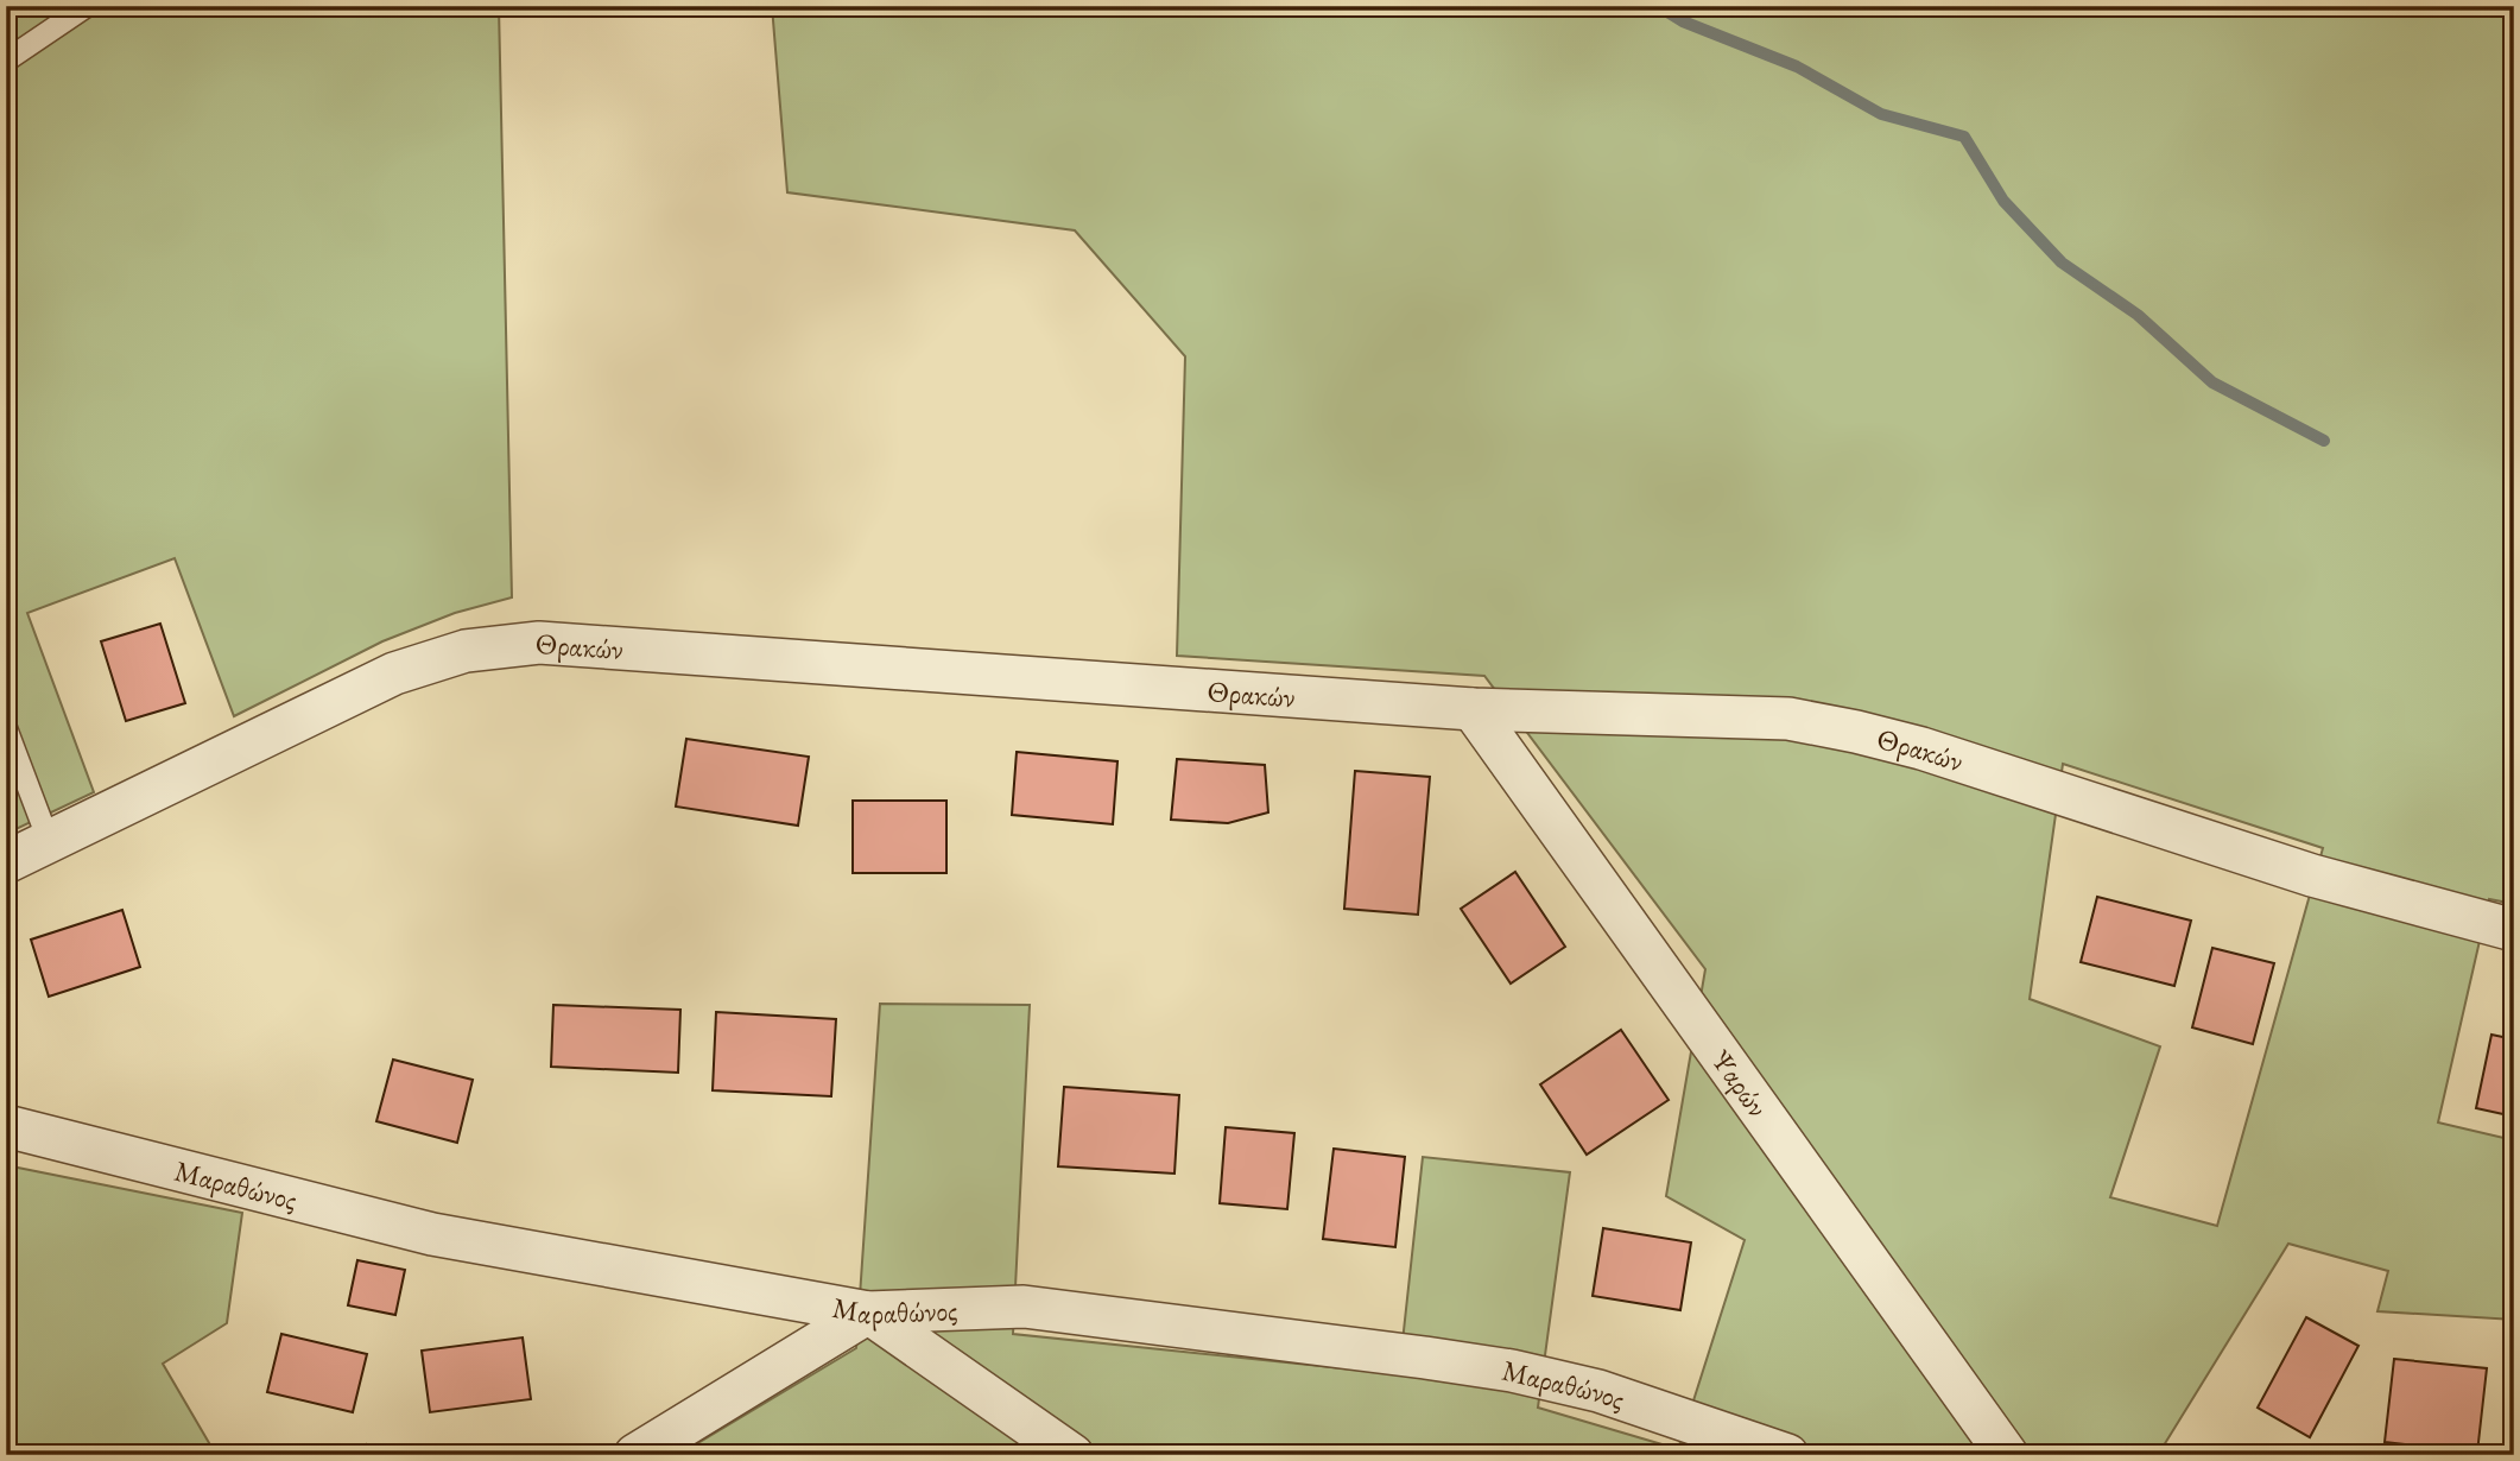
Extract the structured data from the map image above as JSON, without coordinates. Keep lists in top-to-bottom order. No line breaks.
{"streets":{"street":["Θρακών","Ψαρών","Μαραθώνος"]},"crossings":[["Θρακών","Ψαρών"]]}
